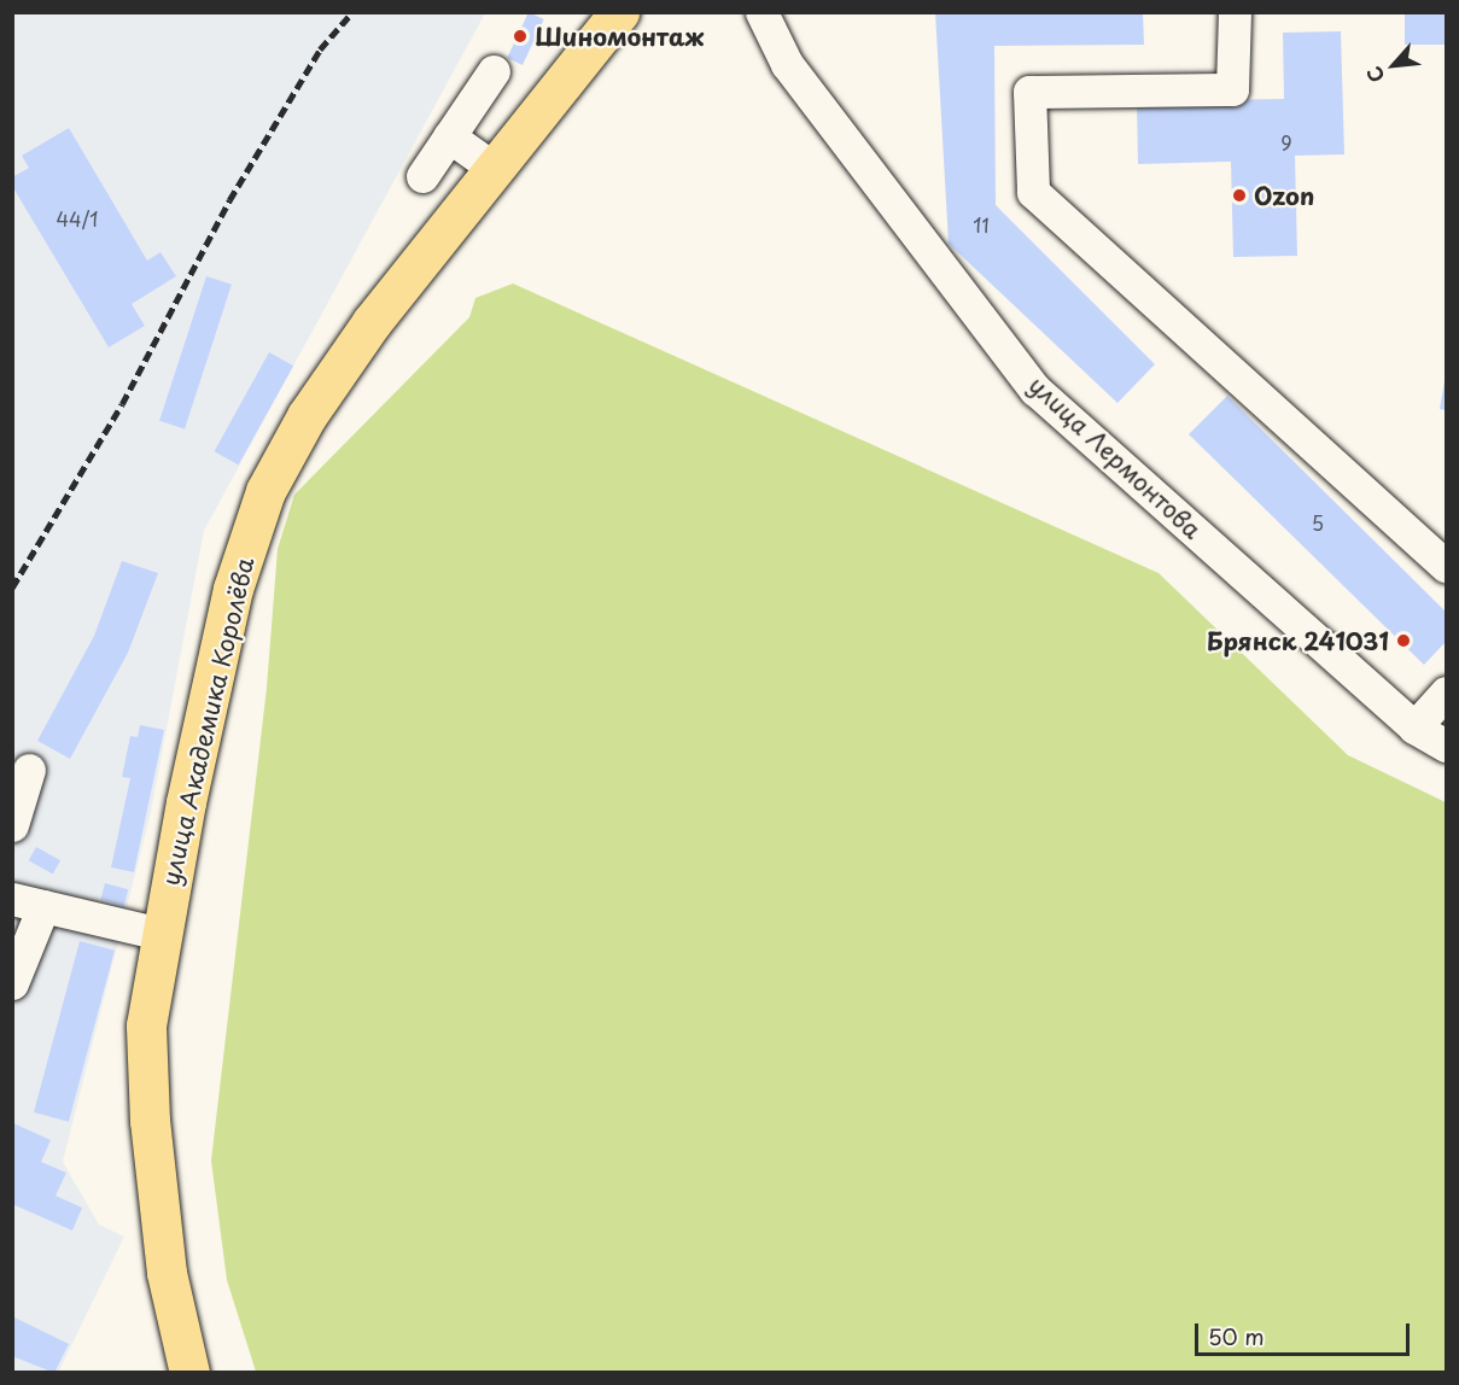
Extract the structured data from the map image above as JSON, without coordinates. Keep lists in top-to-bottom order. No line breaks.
{"streets":{"main road":["улица Академика Королёва"],"street":["улица Лермонтова"]},"places":["Шиномонтаж","Ozon","Брянск 241031"],"house_numbers":["9","44/1","11","5"],"scale_bar":"50 m","north":"bottom left"}
